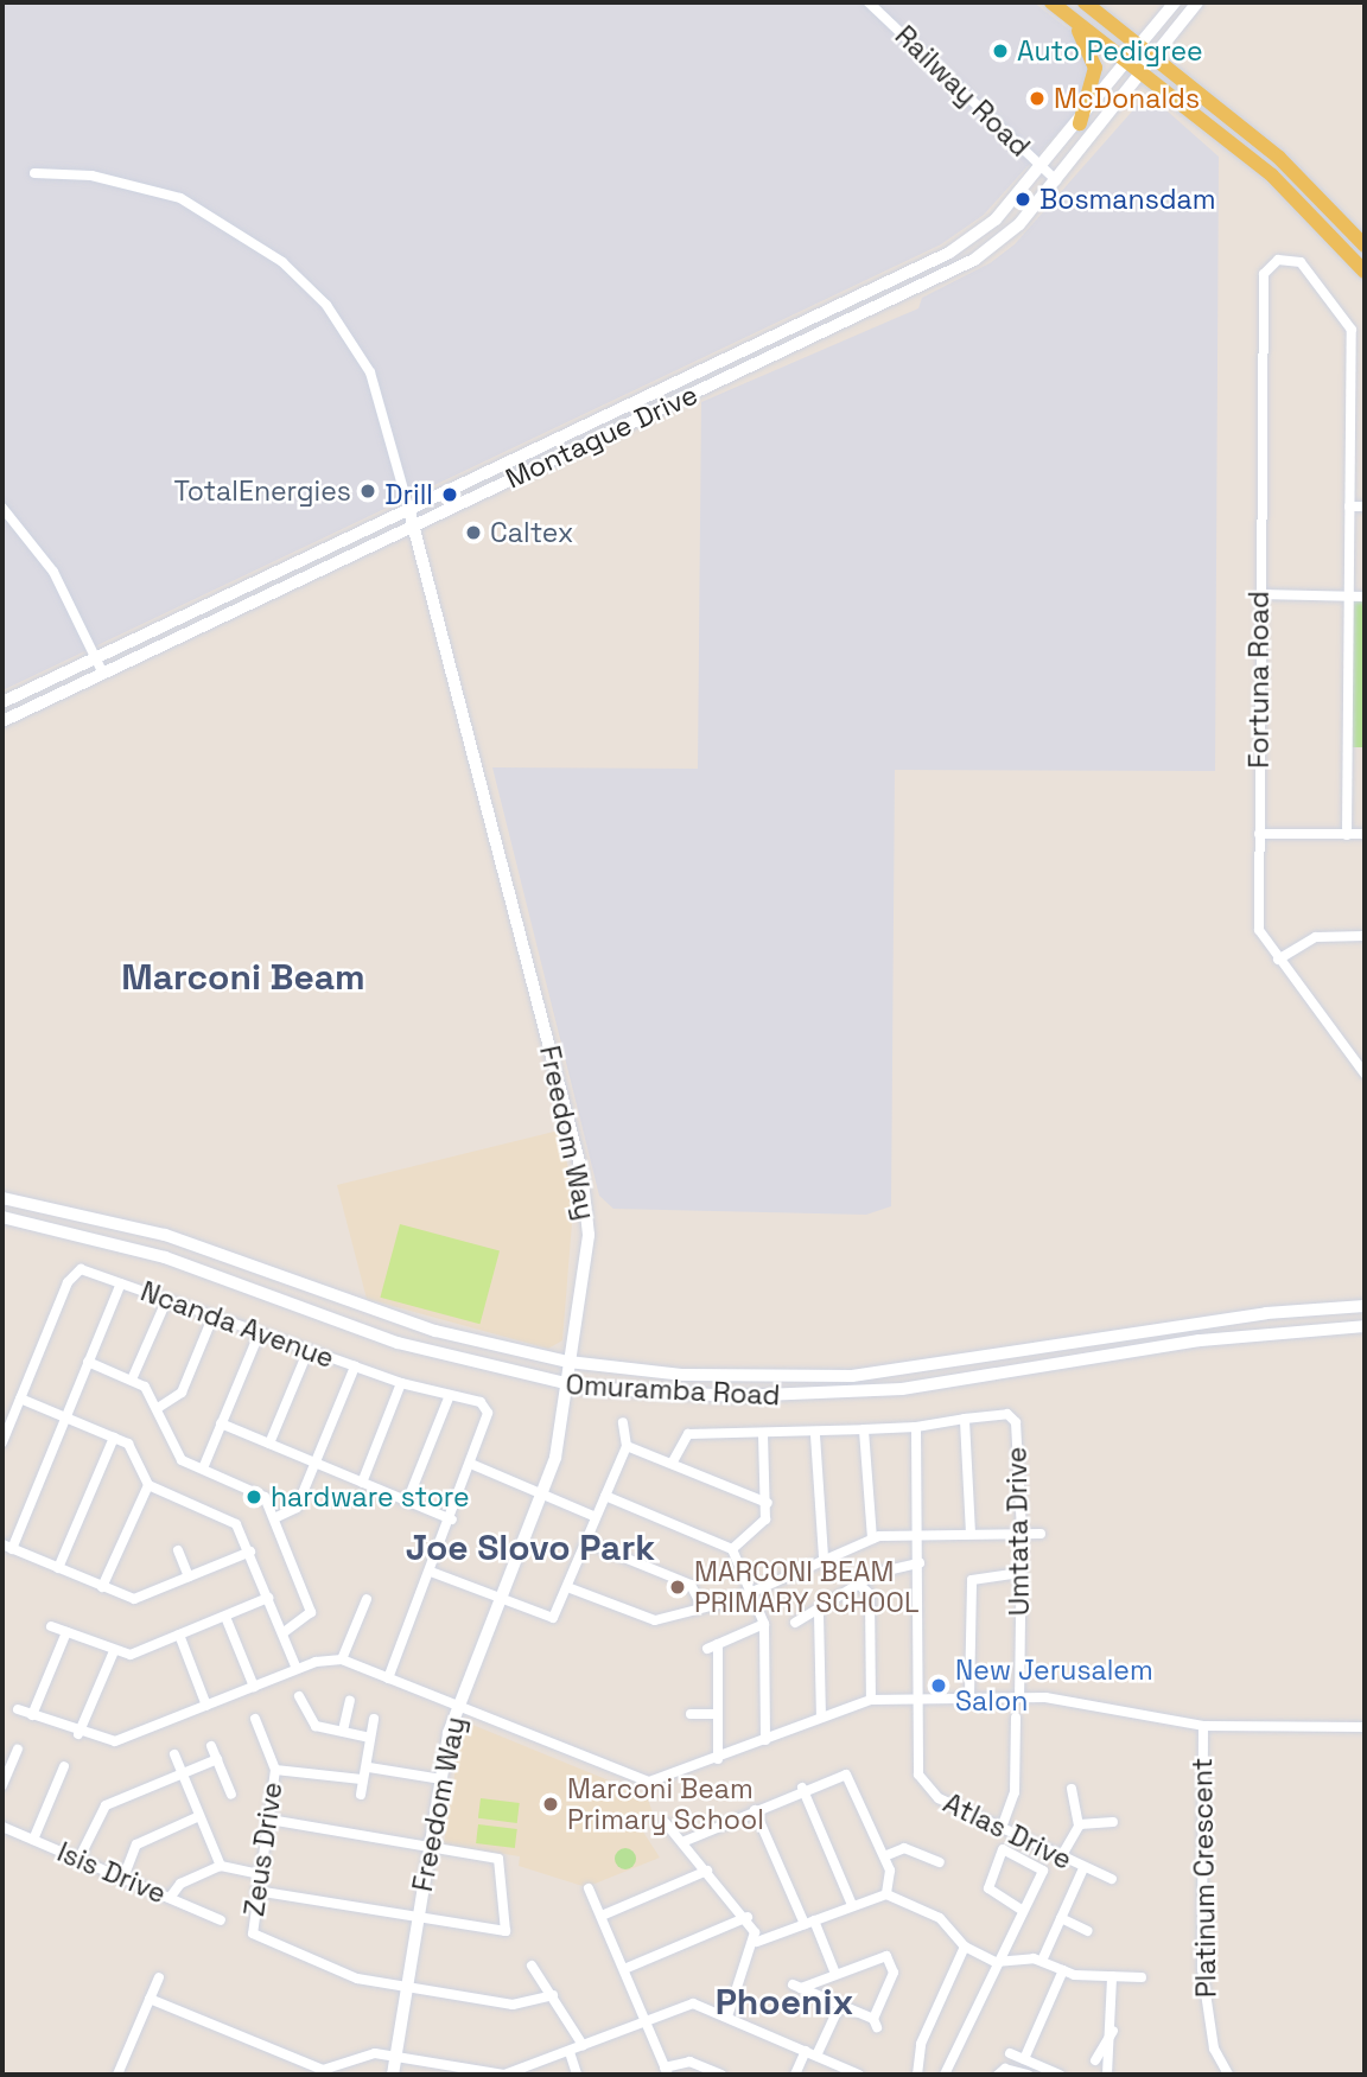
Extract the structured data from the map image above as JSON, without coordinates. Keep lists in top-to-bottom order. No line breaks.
{"streets":{"main road":["Montague Drive","Omuramba Road"],"street":["Railway Road","Fortuna Road","Freedom Way","Ncanda Avenue","Umtata Drive","Atlas Drive","Zeus Drive","Isis Drive","Platinum Crescent"]},"crossings":[["Railway Road","Montague Drive"],["Montague Drive","Freedom Way"],["Freedom Way","Omuramba Road"],["Freedom Way","Zeus Drive"]],"districts":["Marconi Beam","Joe Slovo Park","Phoenix"],"places":["Auto Pedigree","McDonalds","Bosmansdam","TotalEnergies","Drill","Caltex","hardware store","MARCONI BEAM PRIMARY SCHOOL","New Jerusalem Salon","Marconi Beam Primary School"]}
